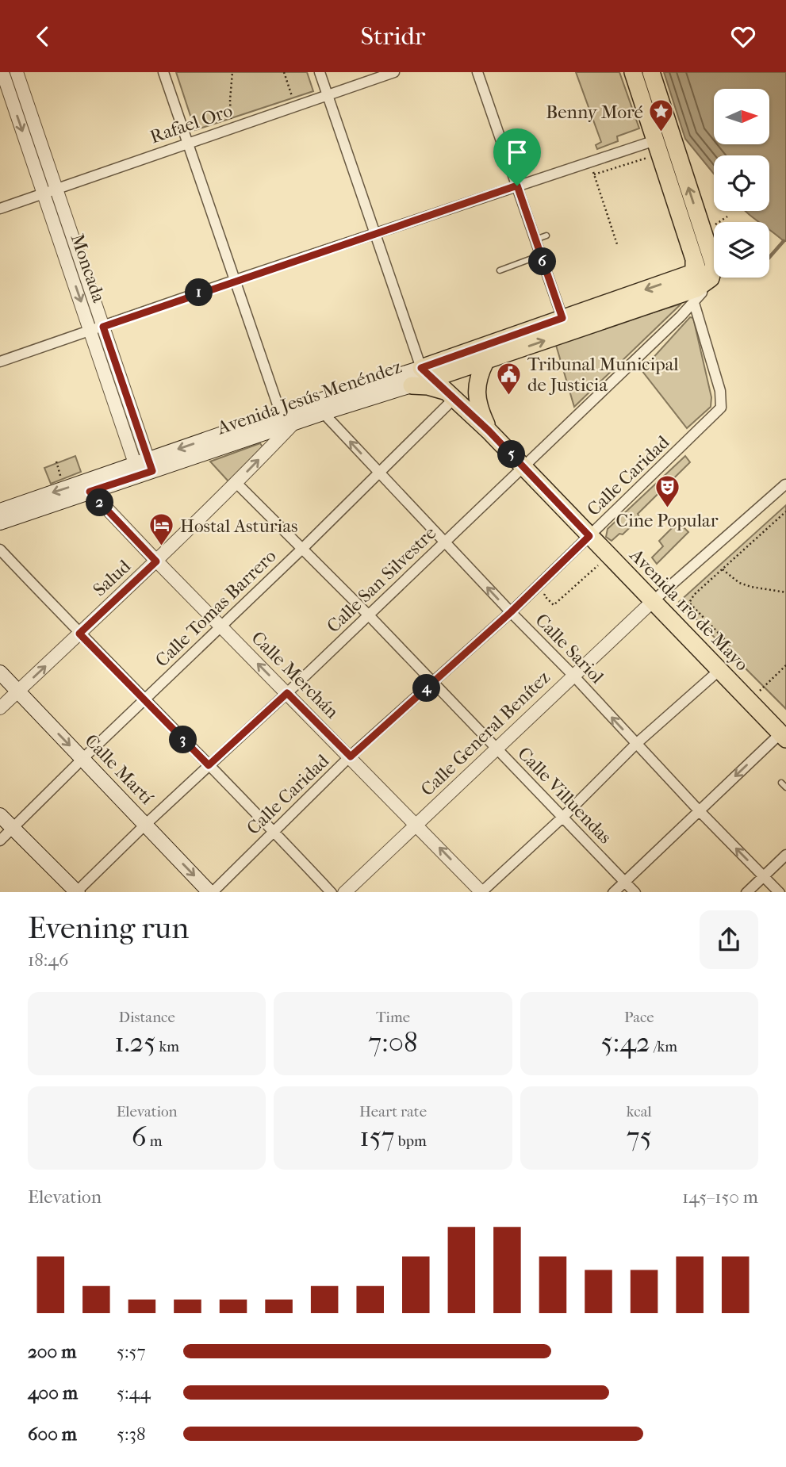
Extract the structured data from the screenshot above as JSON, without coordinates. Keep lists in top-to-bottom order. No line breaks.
{"streets":{"main road":["Avenida Jesús Menéndez","Avenida 1ro de Mayo","Calle Martí"],"street":["Rafael Oro","Moncada","Calle Caridad","Salud","Calle San Silvestre","Calle Tomas Barrero","Calle Sariol","Calle Merchán","Calle General Benítez","Calle Villuendas"]},"crossings":[["Rafael Oro","Moncada"],["Moncada","Avenida Jesús Menéndez"],["Avenida Jesús Menéndez","Salud"],["Avenida Jesús Menéndez","Calle San Silvestre"],["Avenida Jesús Menéndez","Avenida 1ro de Mayo"],["Avenida Jesús Menéndez","Calle Sariol"],["Avenida Jesús Menéndez","Calle Merchán"],["Calle Caridad","Calle San Silvestre"],["Calle Caridad","Avenida 1ro de Mayo"],["Calle Caridad","Calle Sariol"],["Calle Caridad","Calle Merchán"],["Calle Caridad","Calle Martí"],["Calle Caridad","Calle Villuendas"],["Salud","Calle Merchán"],["Salud","Calle Martí"],["Salud","Calle Villuendas"],["Calle San Silvestre","Avenida 1ro de Mayo"],["Calle San Silvestre","Calle Sariol"],["Calle San Silvestre","Calle Merchán"],["Calle San Silvestre","Calle Martí"],["Calle San Silvestre","Calle Villuendas"],["Calle Tomas Barrero","Avenida 1ro de Mayo"],["Calle Tomas Barrero","Calle Sariol"],["Calle Tomas Barrero","Calle Merchán"],["Calle Tomas Barrero","Calle Martí"],["Calle Tomas Barrero","Calle Villuendas"],["Avenida 1ro de Mayo","Calle General Benítez"],["Calle Sariol","Calle General Benítez"],["Calle Merchán","Calle General Benítez"],["Calle General Benítez","Calle Villuendas"]],"one_way":["Salud","Calle Sariol","Calle Martí"],"places":{"place":["Benny Moré"],"public building":["Tribunal Municipal de Justicia"],"theatre":["Cine Popular"],"hotel":["Hostal Asturias"]},"north":"right","page":{"header":"Stridr","pins":["6","1","5","2","4","3"],"heading":["Evening run","18:46"],"stats":[["Distance","1.25 km"],["Time","7:08"],["Pace","5:42 /km"],["Elevation","6 m"],["Heart rate","157 bpm"],["kcal","75"]],"chart":["Elevation","145–150 m"],"list":[{"name":"200 m","note":"5:57"},{"name":"400 m","note":"5:44"},{"name":"600 m","note":"5:38"}]}}
